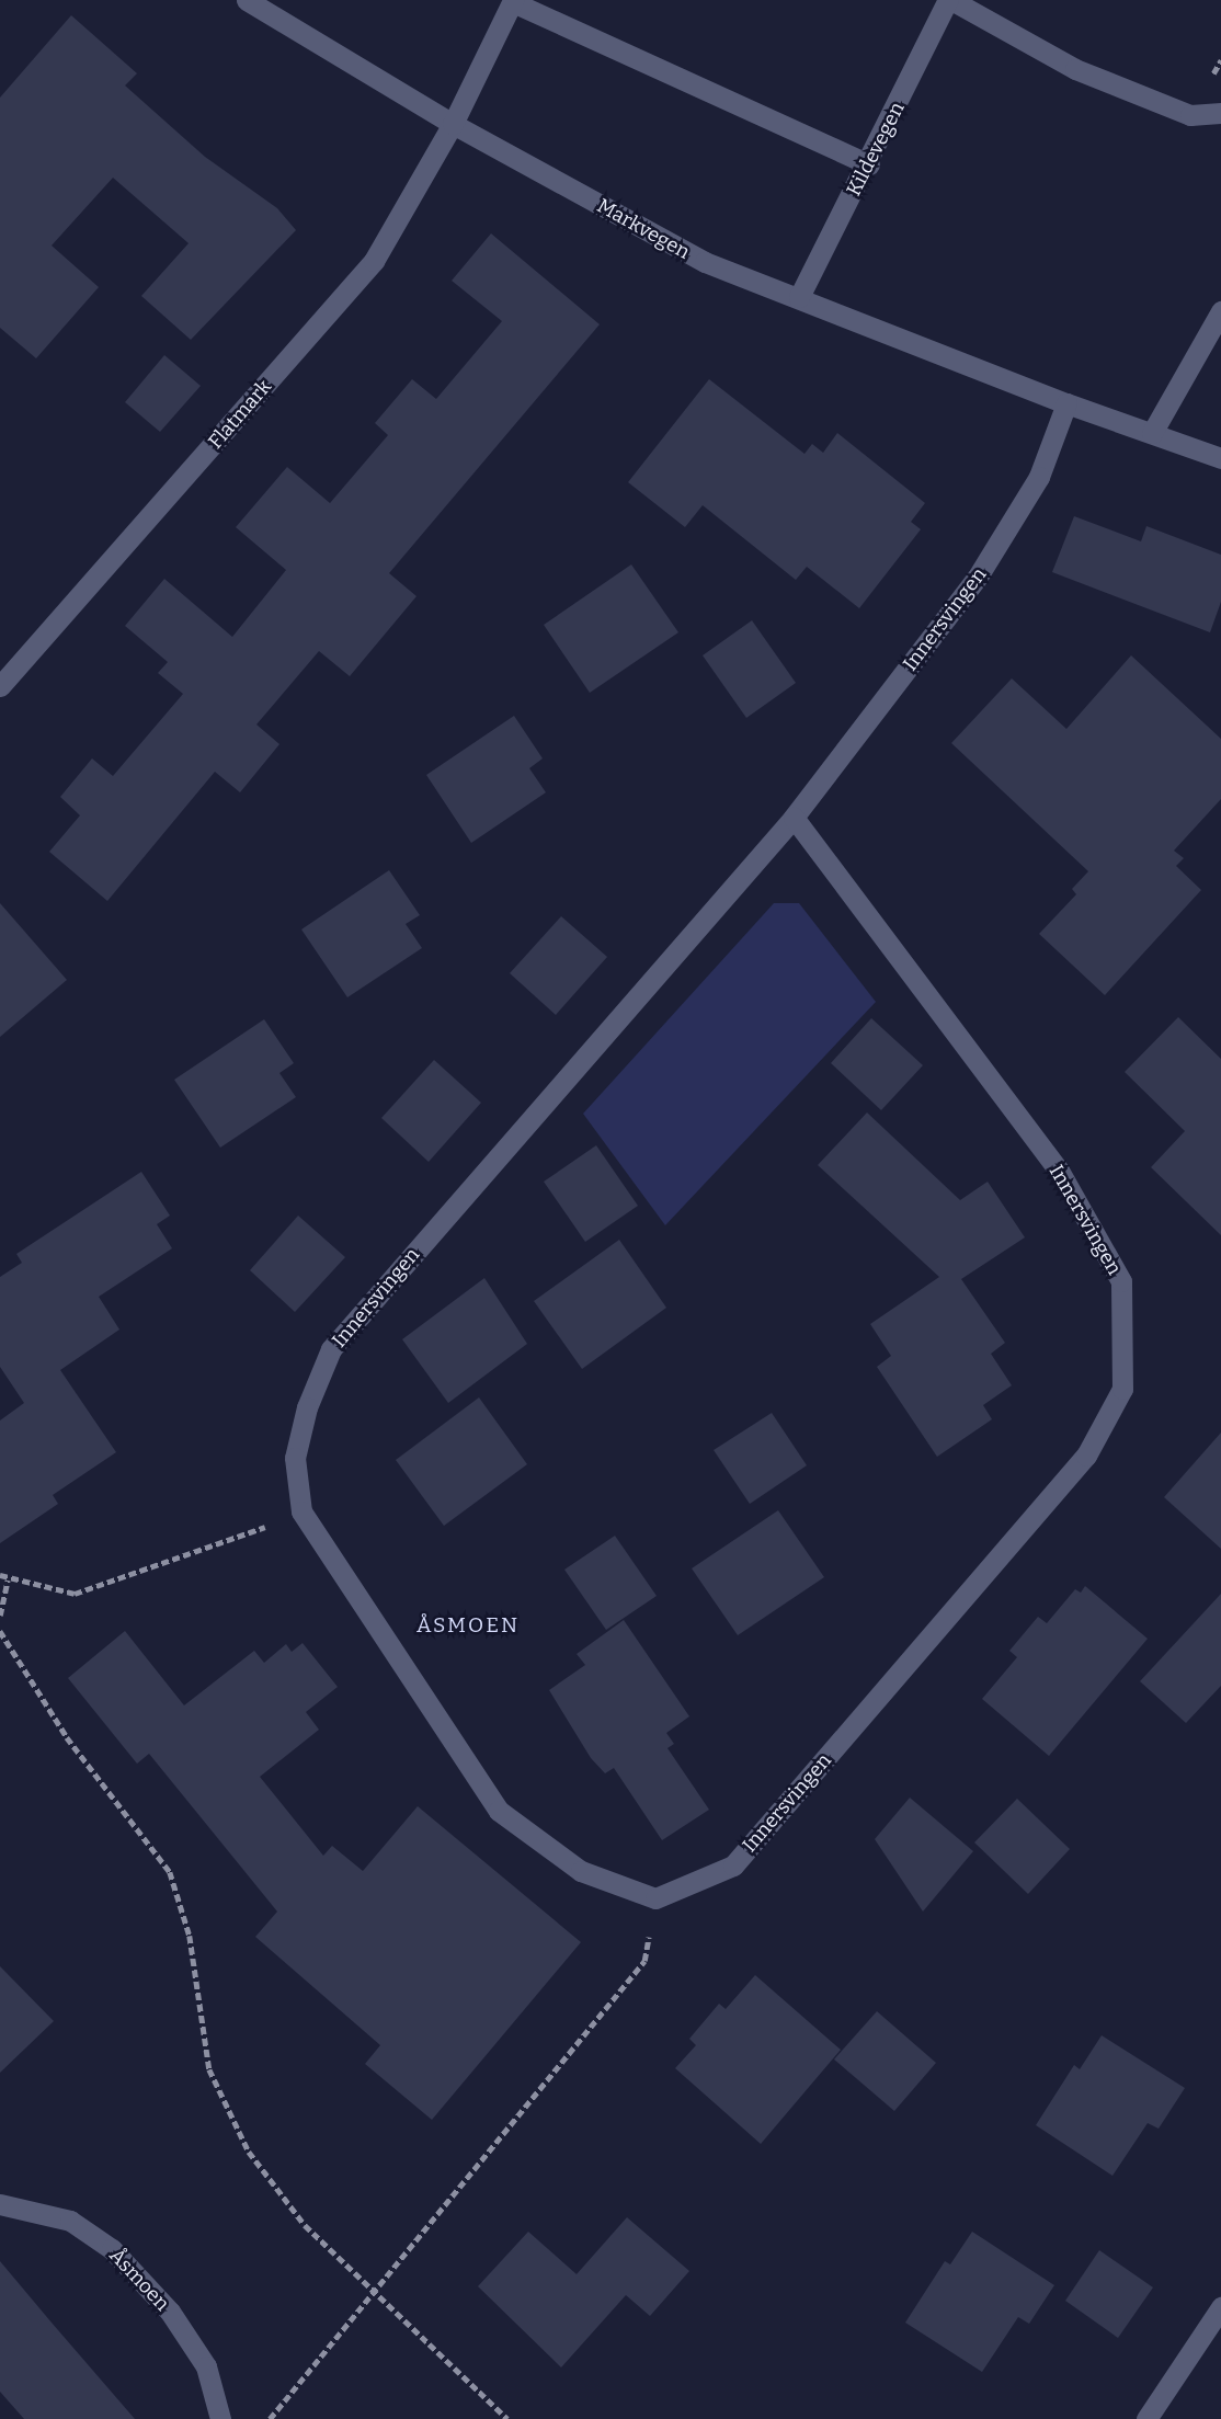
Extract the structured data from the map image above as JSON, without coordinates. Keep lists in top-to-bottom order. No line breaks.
{"streets":{"street":["Kildevegen","Markvegen","Flatmark","Innersvingen","Åsmoen"]},"crossings":[["Kildevegen","Markvegen"],["Markvegen","Flatmark"],["Markvegen","Innersvingen"]],"districts":["ÅSMOEN"]}
